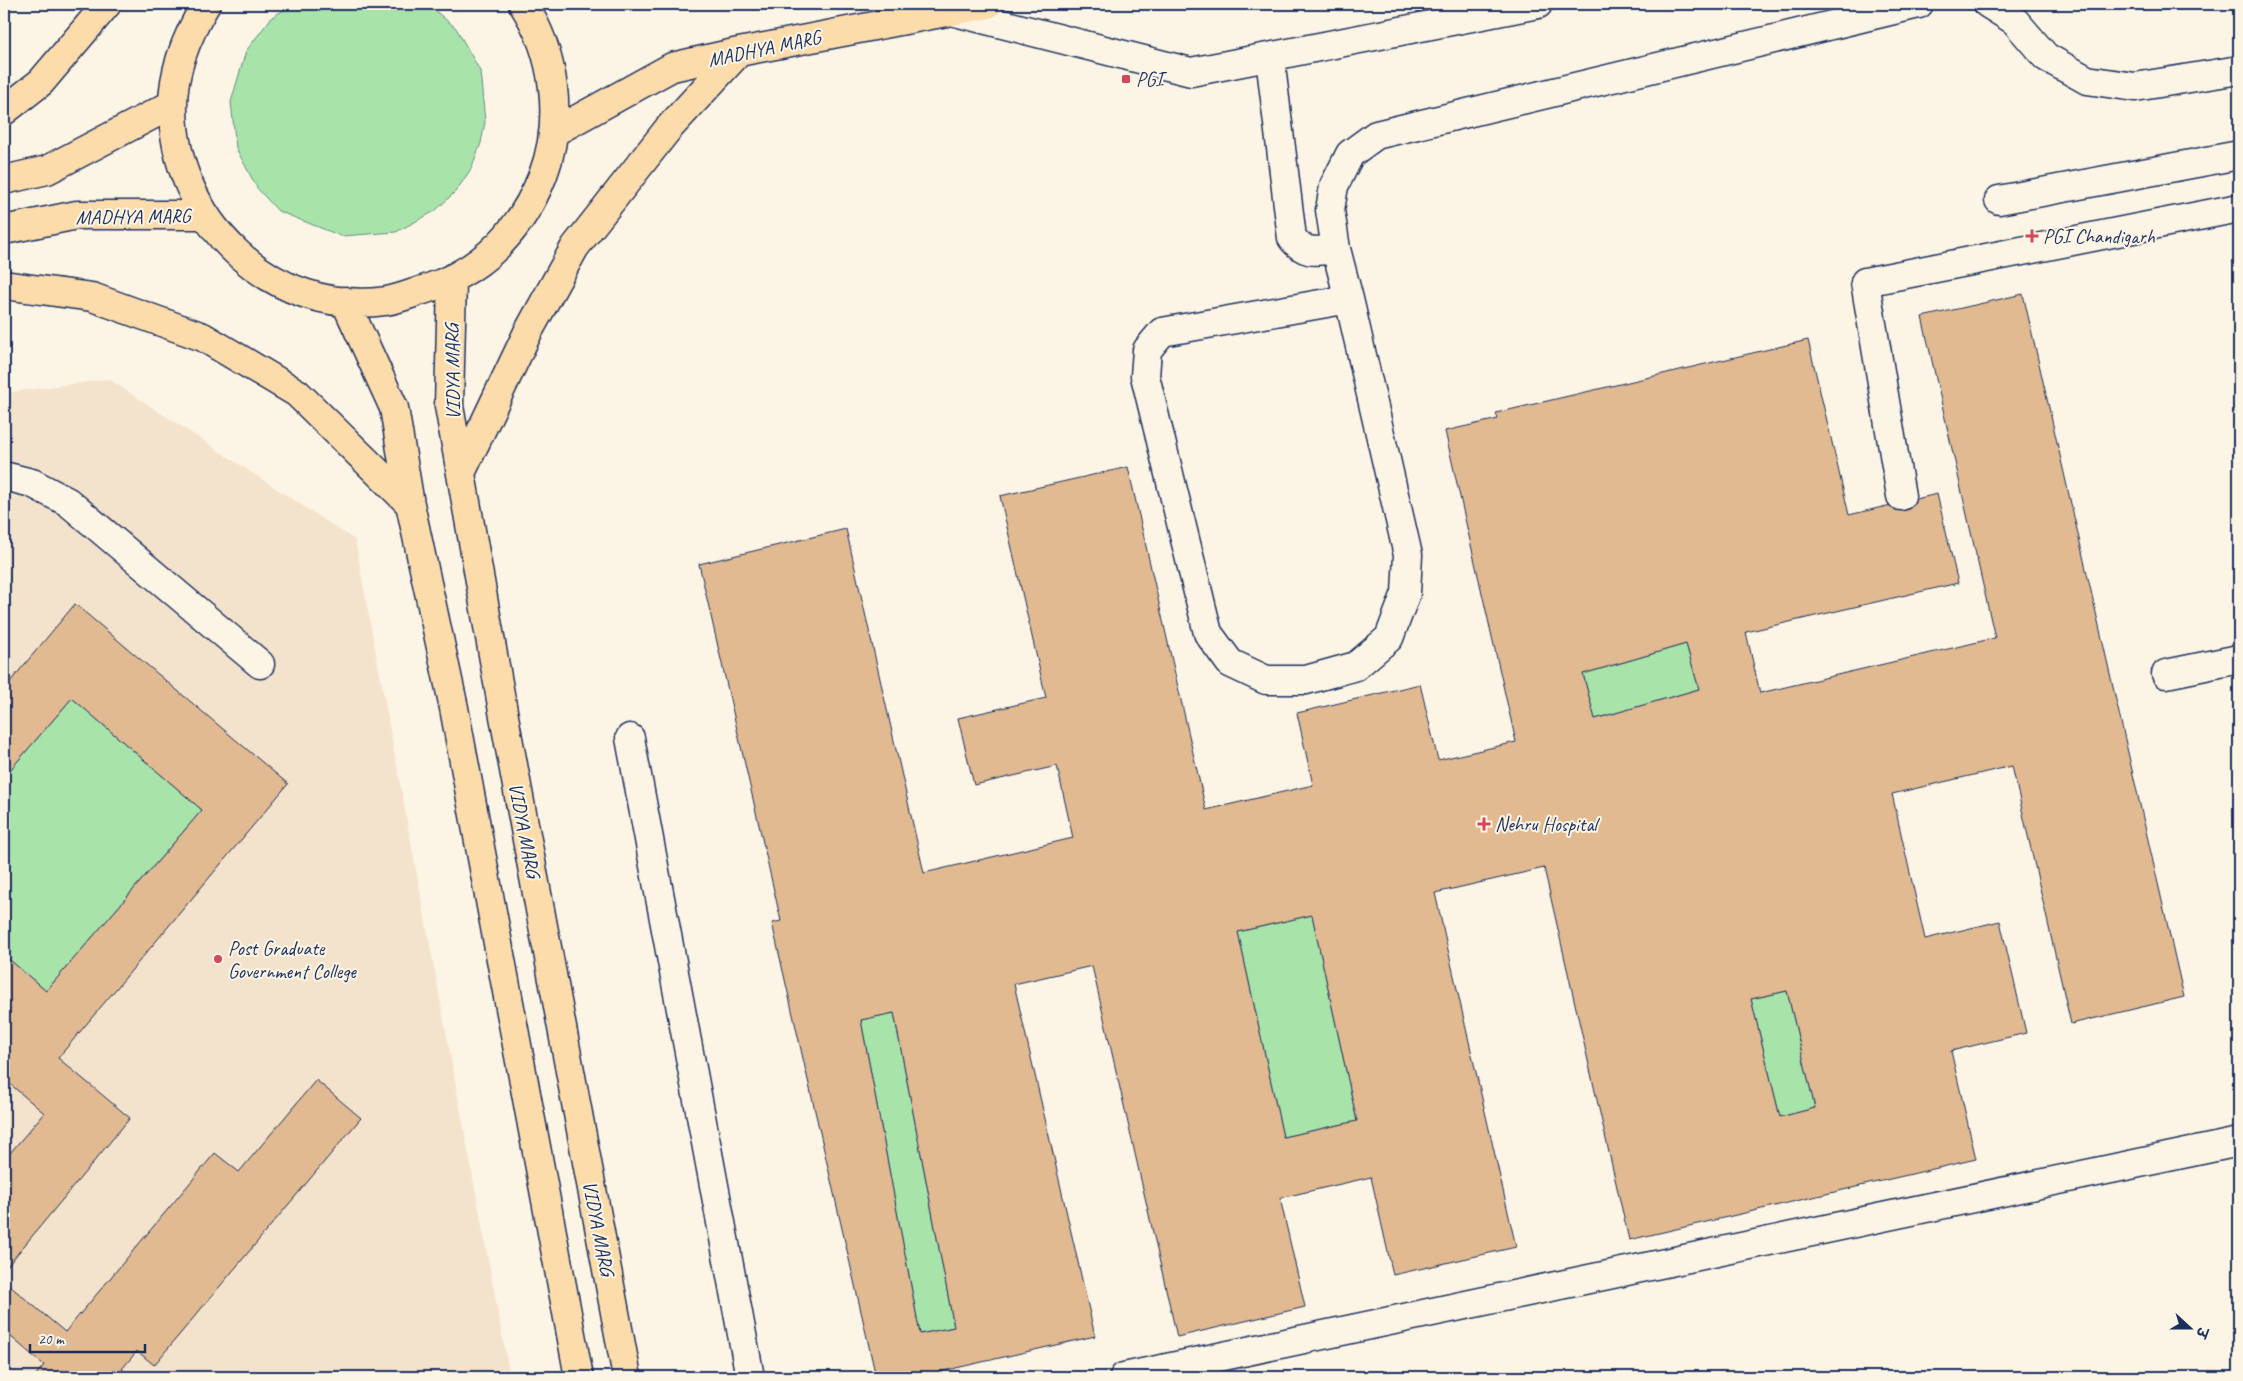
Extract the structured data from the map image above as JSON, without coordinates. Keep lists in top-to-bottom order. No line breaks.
{"streets":{"main road":["MADHYA MARG","VIDYA MARG"]},"places":{"transit":["PGI"],"health":["PGI Chandigarh","Nehru Hospital"],"other":["Post Graduate Government College"]},"scale_bar":"20 m","north":"right"}
